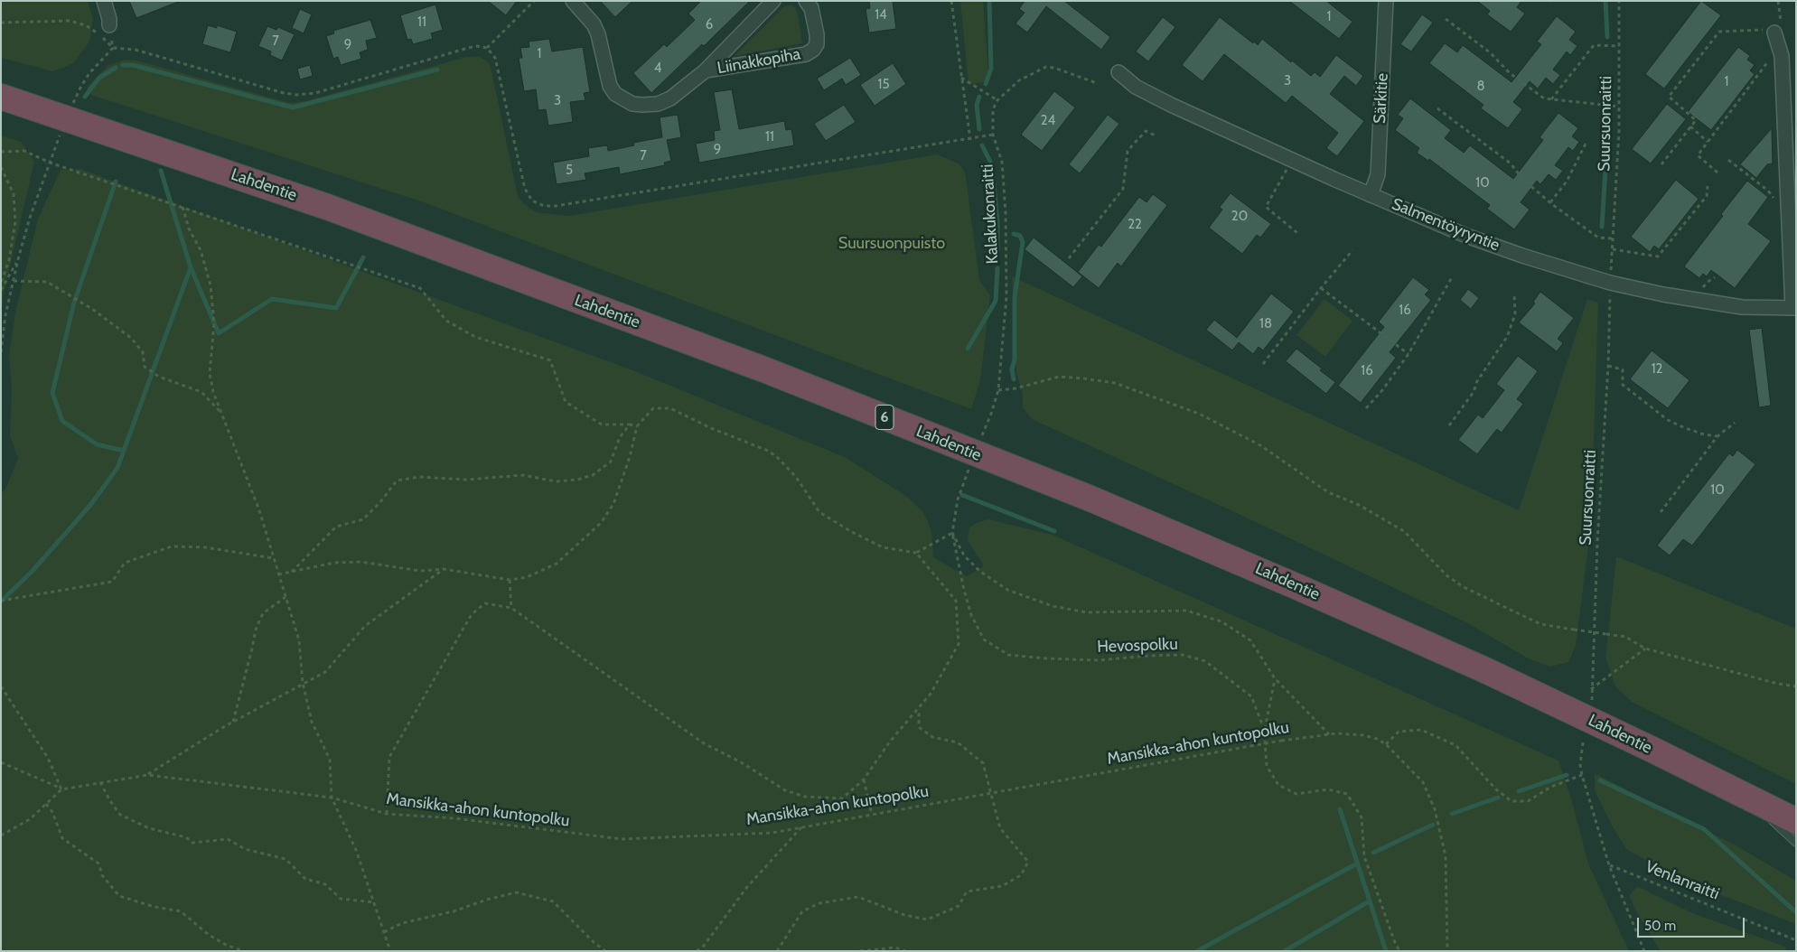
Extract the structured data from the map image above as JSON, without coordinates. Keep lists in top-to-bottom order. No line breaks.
{"streets":{"highway":["Lahdentie","6"],"street":["Liinakkopiha","Särkitie","Salmentöyryntie"],"path":["Suursuonraitti","Kalakukonraitti","Hevospolku","Mansikka-ahon kuntopolku","Venlanraitti"]},"crossings":[["Särkitie","Salmentöyryntie"]],"parks":["Suursuonpuisto"],"house_numbers":["14","1","11","6","7","9","1","4","3","1","15","8","3","24","11","9","7","5","10","20","22","16","18","12","16","10"],"scale_bar":"50 m"}
